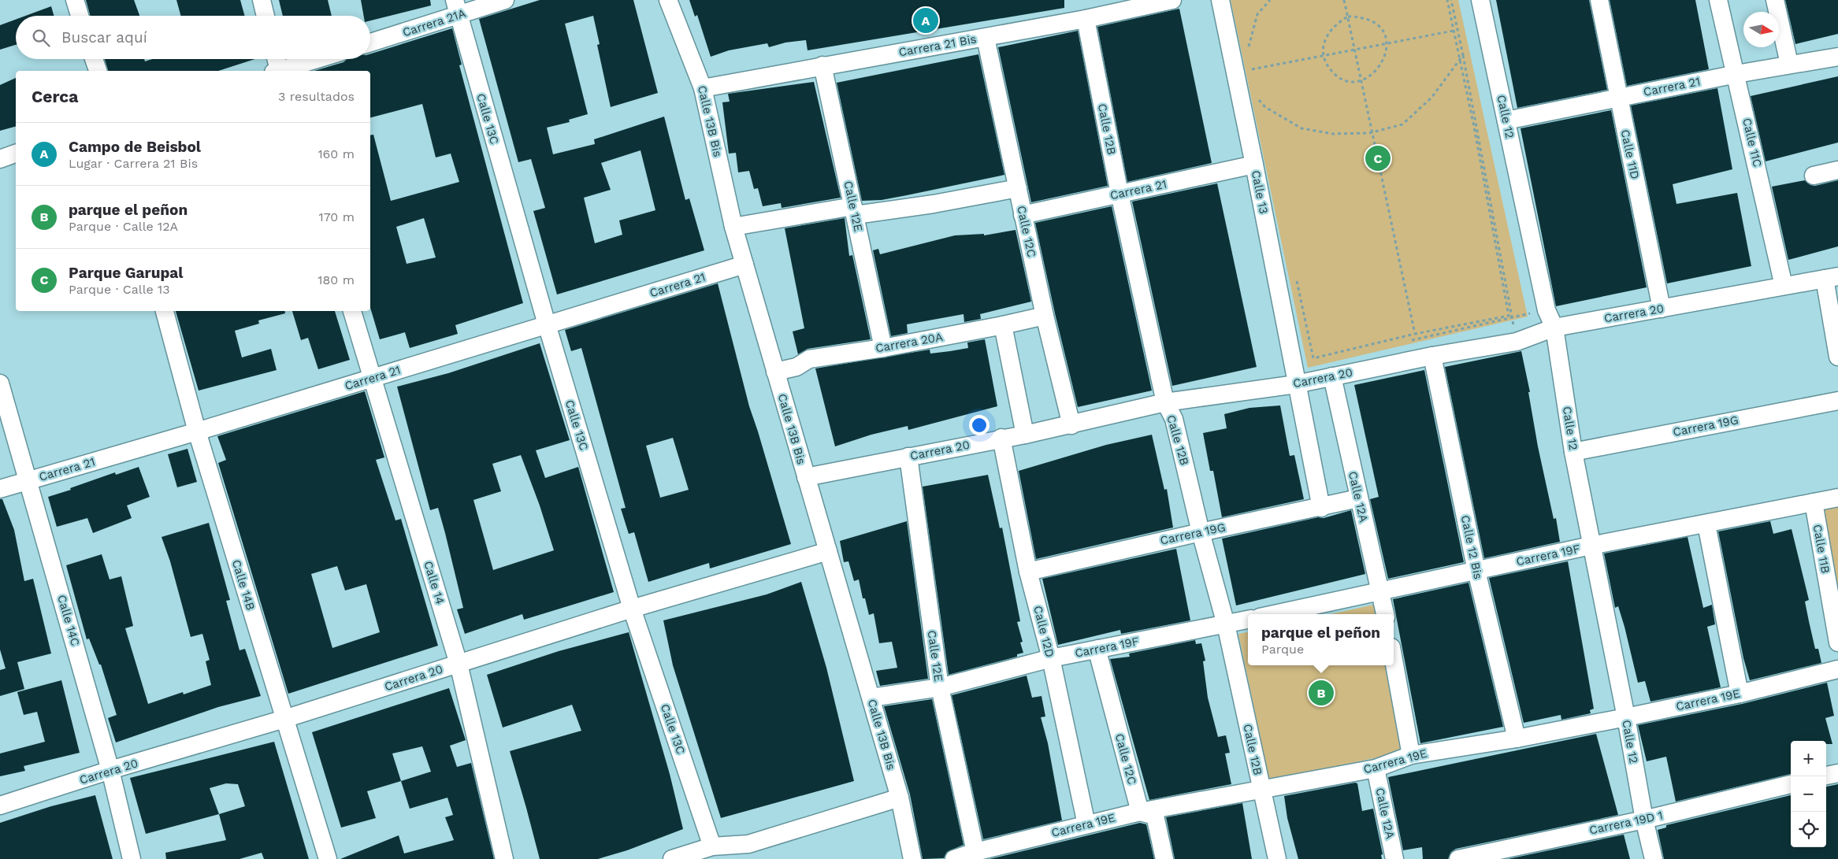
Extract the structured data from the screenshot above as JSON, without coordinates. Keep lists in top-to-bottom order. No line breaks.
{"streets":{"street":["Carrera 21A","Carrera 21 Bis","Carrera 21","Calle 12","Calle 13C","Calle 13B Bis","Calle 12B","Calle 11C","Calle 11D","Calle 13","Calle 12E","Calle 12C","Carrera 20","Carrera 20A","Carrera 19G","Calle 12A","Calle 12 Bis","Calle 11B","Carrera 19F","Calle 14","Calle 14B","Calle 14C","Calle 12D","Carrera 19E","Carrera 19D 1"]},"crossings":[["Carrera 21A","Calle 13C"],["Carrera 21 Bis","Calle 13B Bis"],["Carrera 21 Bis","Calle 12B"],["Carrera 21 Bis","Calle 12E"],["Carrera 21 Bis","Calle 12C"],["Carrera 21","Calle 12"],["Carrera 21","Calle 13C"],["Carrera 21","Calle 13B Bis"],["Carrera 21","Calle 12B"],["Carrera 21","Calle 11C"],["Carrera 21","Calle 11D"],["Carrera 21","Calle 13"],["Carrera 21","Calle 12C"],["Carrera 21","Calle 14"],["Carrera 21","Calle 14B"],["Carrera 21","Calle 14C"],["Calle 12","Carrera 20"],["Calle 12","Carrera 19G"],["Calle 12","Carrera 19F"],["Calle 12","Carrera 19E"],["Calle 12","Carrera 19D 1"],["Calle 13C","Carrera 20"],["Calle 13B Bis","Carrera 20"],["Calle 13B Bis","Carrera 20A"],["Calle 13B Bis","Carrera 19F"],["Calle 12B","Carrera 20"],["Calle 12B","Carrera 19G"],["Calle 12B","Carrera 19F"],["Calle 12B","Carrera 19E"],["Calle 11C","Carrera 20"],["Calle 11D","Carrera 20"],["Calle 13","Carrera 20"],["Calle 13","Carrera 19G"],["Calle 12E","Carrera 20"],["Calle 12E","Carrera 20A"],["Calle 12E","Carrera 19F"],["Calle 12E","Carrera 19E"],["Calle 12C","Carrera 20"],["Calle 12C","Carrera 20A"],["Calle 12C","Carrera 19F"],["Calle 12C","Carrera 19E"],["Carrera 20","Calle 12A"],["Carrera 20","Calle 12 Bis"],["Carrera 20","Calle 14"],["Carrera 20","Calle 14B"],["Carrera 20","Calle 14C"],["Carrera 20","Calle 12D"],["Carrera 19G","Calle 12A"],["Carrera 19G","Calle 12D"],["Calle 12A","Carrera 19F"],["Calle 12A","Carrera 19E"],["Calle 12 Bis","Carrera 19F"],["Calle 12 Bis","Carrera 19E"],["Calle 11B","Carrera 19F"],["Carrera 19F","Calle 12D"],["Calle 12D","Carrera 19E"]],"north":"right","page":{"pins":["A","C","B"],"search":"Buscar aquí","heading":["Cerca","3 resultados"],"list":[{"mark":"A","name":"Campo de Beisbol","note":"Lugar · Carrera 21 Bis","value":"160 m"},{"mark":"B","name":"parque el peñon","note":"Parque · Calle 12A","value":"170 m"},{"mark":"C","name":"Parque Garupal","note":"Parque · Calle 13","value":"180 m"}],"popup":["parque el peñon","Parque"],"map_buttons":["+","−"]}}
